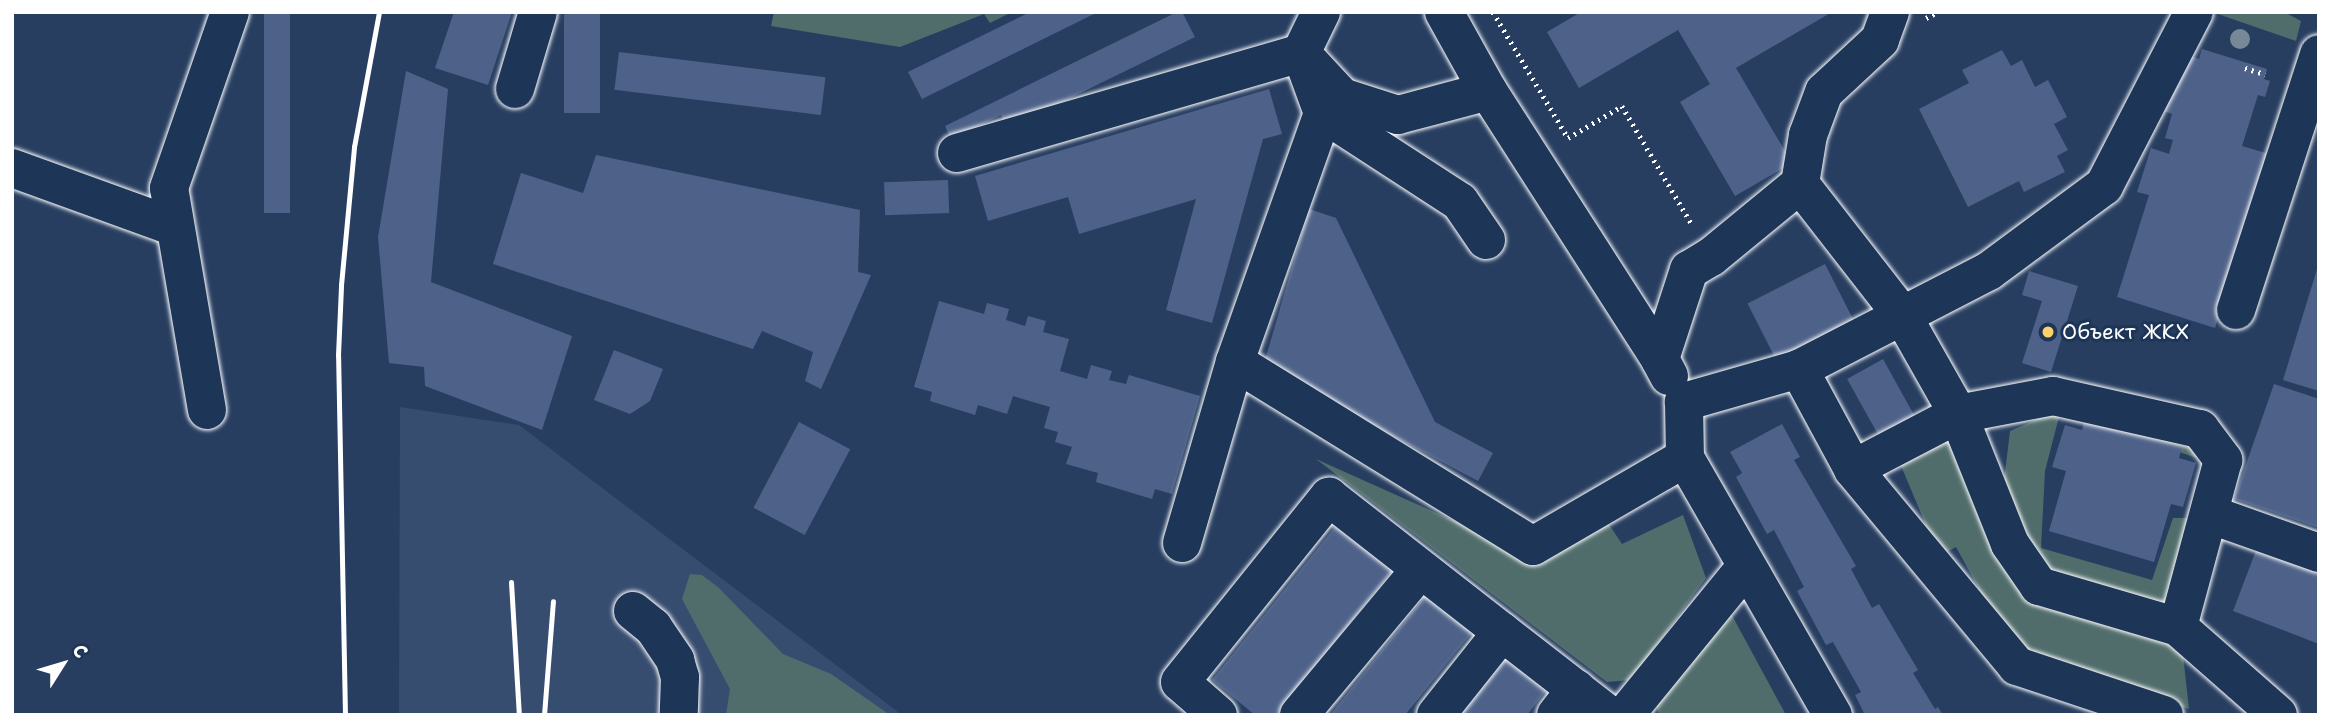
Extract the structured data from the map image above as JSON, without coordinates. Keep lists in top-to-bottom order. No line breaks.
{"places":["Объект ЖКХ"],"north":"top right"}
